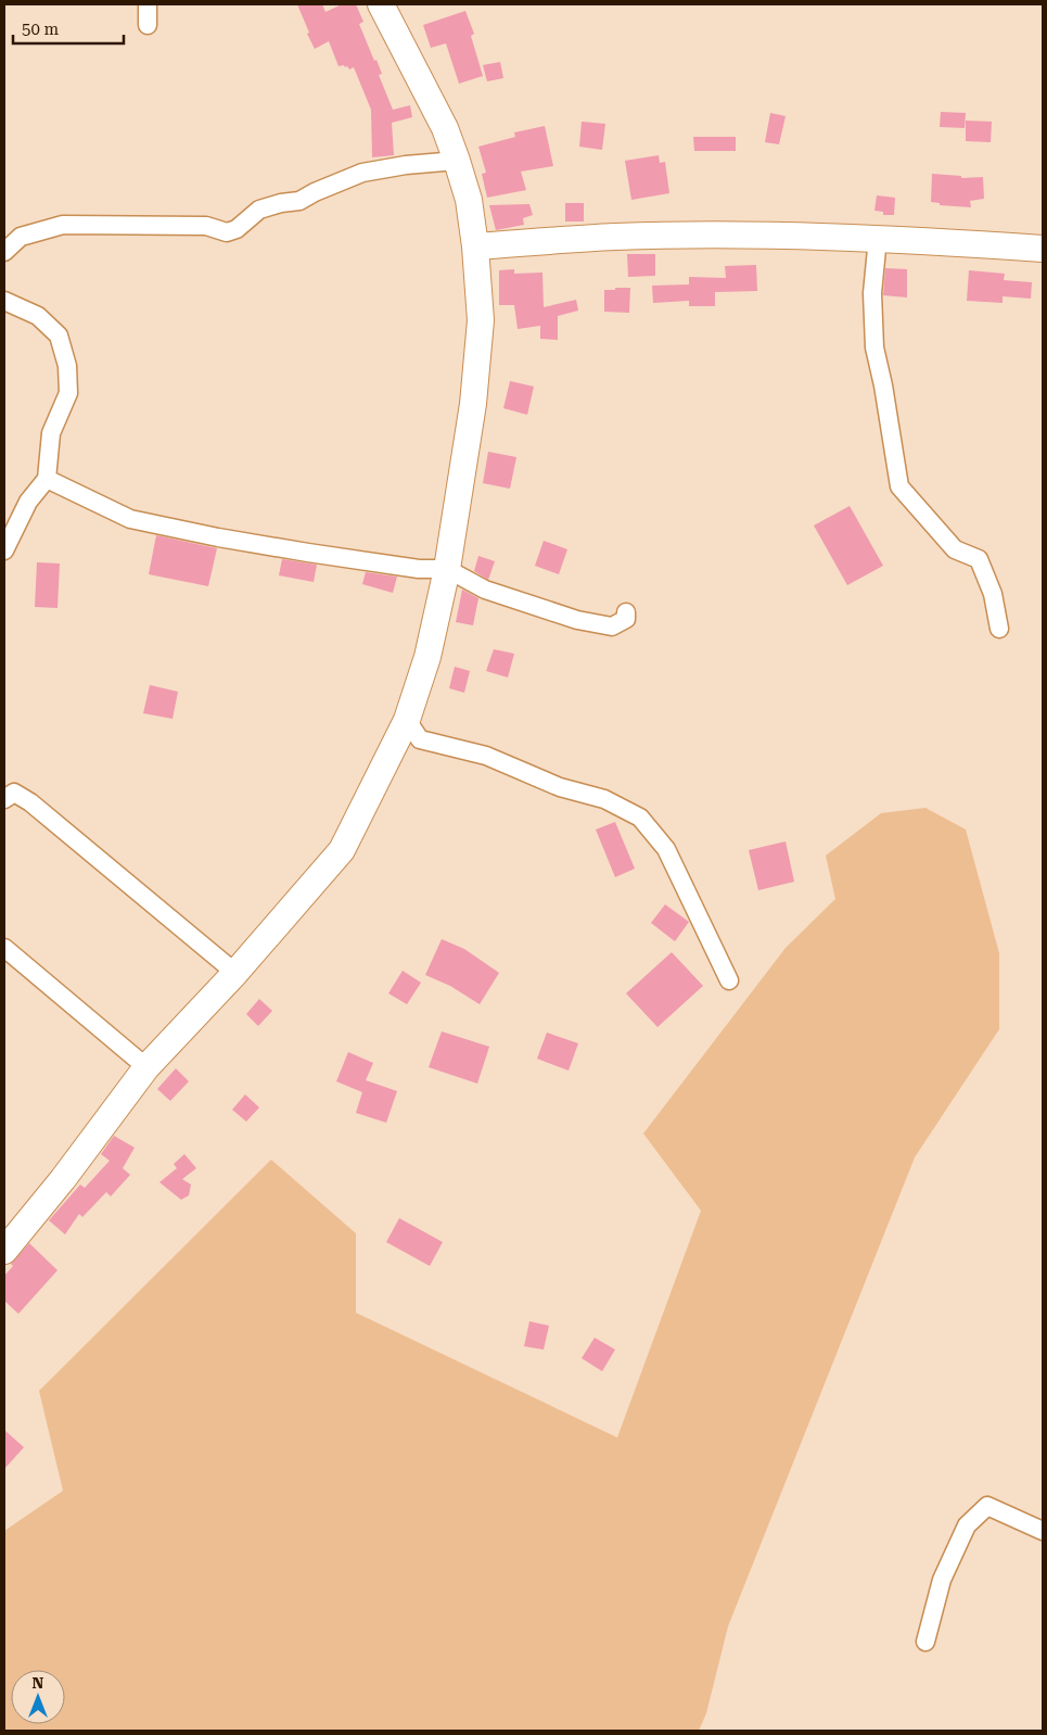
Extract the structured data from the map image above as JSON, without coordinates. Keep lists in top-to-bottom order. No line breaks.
{"scale_bar":"50 m","north":"top"}
